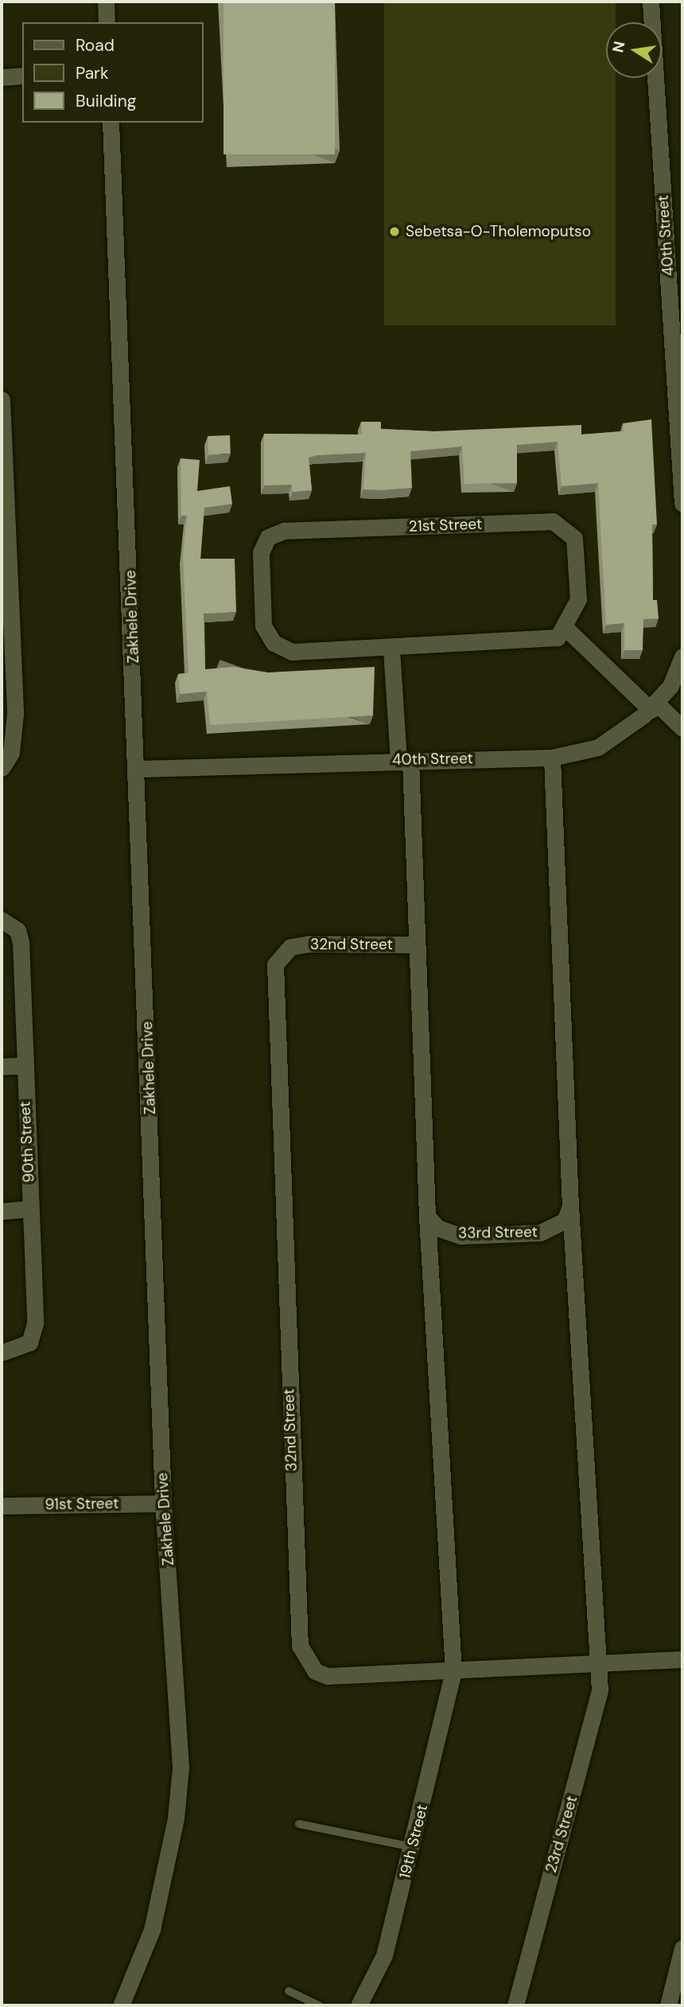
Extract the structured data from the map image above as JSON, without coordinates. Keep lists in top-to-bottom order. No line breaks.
{"streets":{"street":["40th Street","21st Street","Zakhele Drive","32nd Street","90th Street","33rd Street","91st Street","23rd Street","19th Street"]},"crossings":[["40th Street","Zakhele Drive"],["Zakhele Drive","91st Street"],["32nd Street","23rd Street"],["32nd Street","19th Street"],["33rd Street","23rd Street"],["33rd Street","19th Street"]],"places":["Sebetsa-O-Tholemoputso"],"legend":["Road","Park","Building"],"north":"left"}
